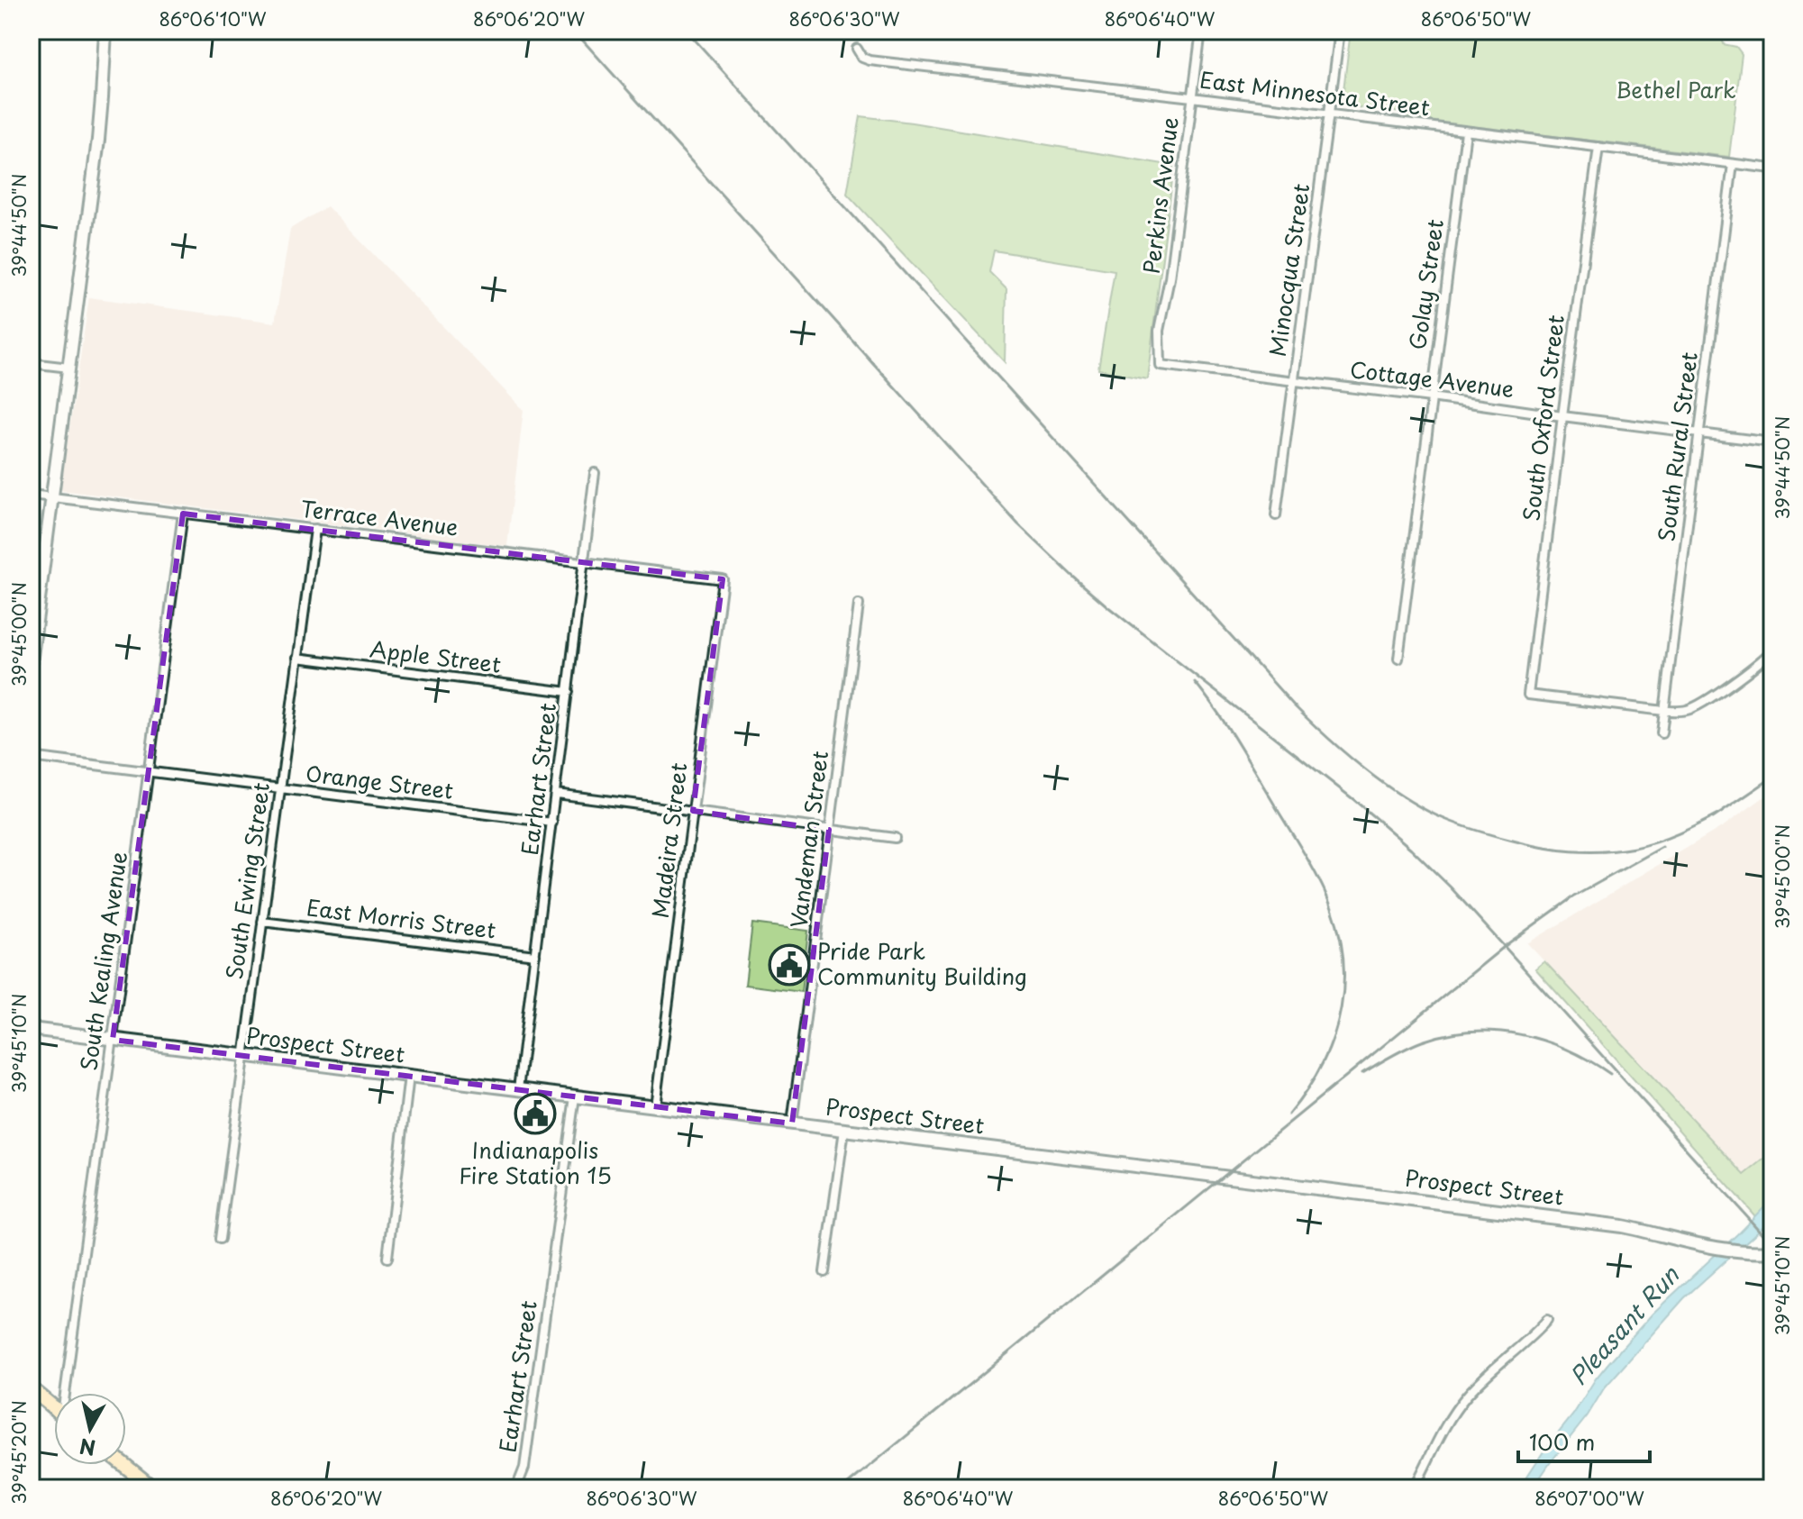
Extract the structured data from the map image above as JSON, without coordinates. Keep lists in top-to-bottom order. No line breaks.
{"streets":{"main road":["Prospect Street"],"street":["East Minnesota Street","Perkins Avenue","Minocqua Street","Golay Street","Cottage Avenue","South Oxford Street","South Rural Street","Terrace Avenue","Apple Street","Earhart Street","Orange Street","Vandeman Street","Madeira Street","South Ewing Street","East Morris Street","South Kealing Avenue"]},"crossings":[["East Minnesota Street","Perkins Avenue"],["East Minnesota Street","Minocqua Street"],["East Minnesota Street","Golay Street"],["East Minnesota Street","South Oxford Street"],["East Minnesota Street","South Rural Street"],["Perkins Avenue","Cottage Avenue"],["Minocqua Street","Cottage Avenue"],["Golay Street","Cottage Avenue"],["Cottage Avenue","South Oxford Street"],["Cottage Avenue","South Rural Street"],["South Oxford Street","South Rural Street"],["Terrace Avenue","Earhart Street"],["Terrace Avenue","Madeira Street"],["Terrace Avenue","South Ewing Street"],["Terrace Avenue","South Kealing Avenue"],["Apple Street","Earhart Street"],["Apple Street","South Ewing Street"],["Earhart Street","Orange Street"],["Earhart Street","East Morris Street"],["Earhart Street","Prospect Street"],["Orange Street","South Ewing Street"],["Orange Street","South Kealing Avenue"],["Vandeman Street","Prospect Street"],["Madeira Street","Prospect Street"],["South Ewing Street","East Morris Street"],["South Ewing Street","Prospect Street"],["South Kealing Avenue","Prospect Street"]],"water":["Pleasant Run"],"parks":["Bethel Park"],"places":{"public building":["Pride Park Community Building","Indianapolis Fire Station 15"]},"scale_bar":"100 m","north":"bottom","coordinates":["86°06'10\"W","86°06'20\"W","86°06'30\"W","86°06'40\"W","86°06'50\"W","39°44'50\"N","39°45'00\"N","39°45'10\"N","39°45'20\"N","86°07'00\"W"]}
